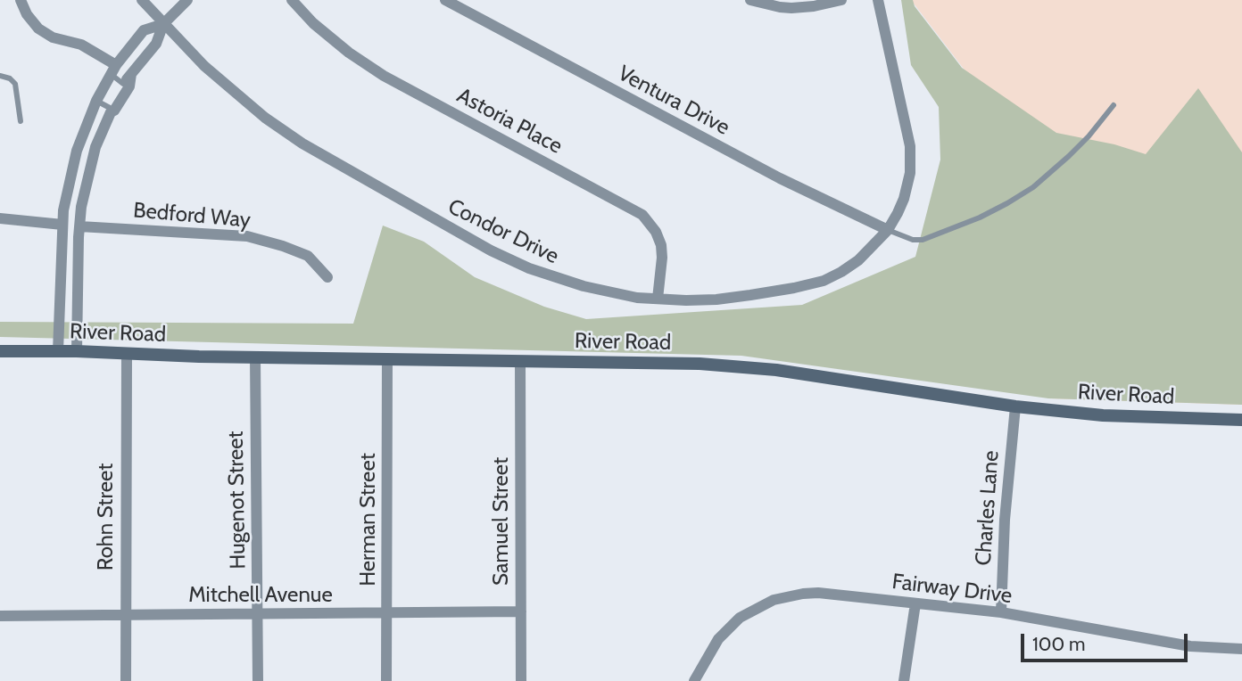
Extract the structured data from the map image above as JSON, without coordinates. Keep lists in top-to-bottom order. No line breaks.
{"streets":{"street":["Ventura Drive","Astoria Place","Bedford Way","Condor Drive","River Road","Hugenot Street","Charles Lane","Rohn Street","Herman Street","Samuel Street","Fairway Drive","Mitchell Avenue"]},"crossings":[["Ventura Drive","Condor Drive"],["Astoria Place","Condor Drive"],["River Road","Hugenot Street"],["River Road","Charles Lane"],["River Road","Rohn Street"],["River Road","Herman Street"],["River Road","Samuel Street"],["Hugenot Street","Mitchell Avenue"],["Charles Lane","Fairway Drive"],["Rohn Street","Mitchell Avenue"],["Herman Street","Mitchell Avenue"],["Samuel Street","Mitchell Avenue"]],"scale_bar":"100 m"}
